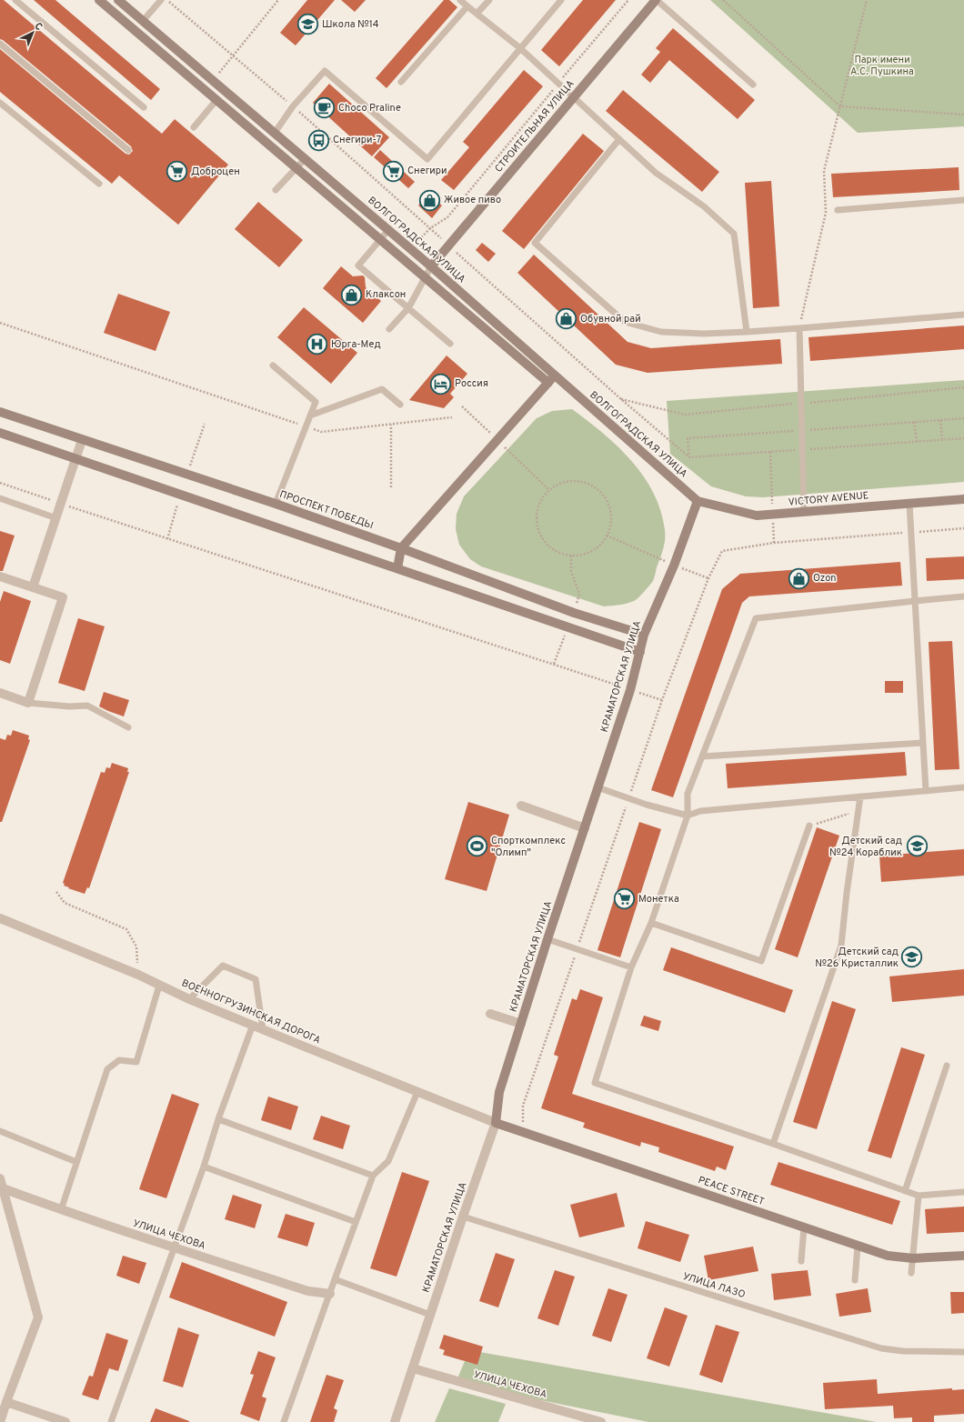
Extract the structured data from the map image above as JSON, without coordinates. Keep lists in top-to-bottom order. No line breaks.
{"streets":{"main road":["СТРОИТЕЛЬНАЯ УЛИЦА","ВОЛГОГРАДСКАЯ УЛИЦА","VICTORY AVENUE","ПРОСПЕКТ ПОБЕДЫ","КРАМАТОРСКАЯ УЛИЦА","PEACE STREET"],"street":["ВОЕННОГРУЗИНСКАЯ ДОРОГА","УЛИЦА ЧЕХОВА"],"lane":["УЛИЦА ЛАЗО"]},"crossings":[["СТРОИТЕЛЬНАЯ УЛИЦА","ВОЛГОГРАДСКАЯ УЛИЦА"],["ВОЛГОГРАДСКАЯ УЛИЦА","VICTORY AVENUE"],["ВОЛГОГРАДСКАЯ УЛИЦА","КРАМАТОРСКАЯ УЛИЦА"],["VICTORY AVENUE","КРАМАТОРСКАЯ УЛИЦА"],["ПРОСПЕКТ ПОБЕДЫ","КРАМАТОРСКАЯ УЛИЦА"],["КРАМАТОРСКАЯ УЛИЦА","ВОЕННОГРУЗИНСКАЯ ДОРОГА"],["КРАМАТОРСКАЯ УЛИЦА","PEACE STREET"],["КРАМАТОРСКАЯ УЛИЦА","УЛИЦА ЧЕХОВА"],["КРАМАТОРСКАЯ УЛИЦА","УЛИЦА ЛАЗО"],["ВОЕННОГРУЗИНСКАЯ ДОРОГА","PEACE STREET"]],"parks":["Парк имени А.С. Пушкина"],"places":{"school or university":["Школа №14","Детский сад №24 Кораблик","Детский сад №26 Кристаллик"],"cafe":["Choco Praline"],"bus stop":["Снегири-7"],"supermarket":["Снегири","Доброцен","Монетка"],"shop":["Живое пиво","Клаксон","Обувной рай","Ozon"],"hospital":["Юрга-Мед"],"hotel":["Россия"],"sports":["Спорткомплекс \"Олимп\""]},"north":"top right"}
